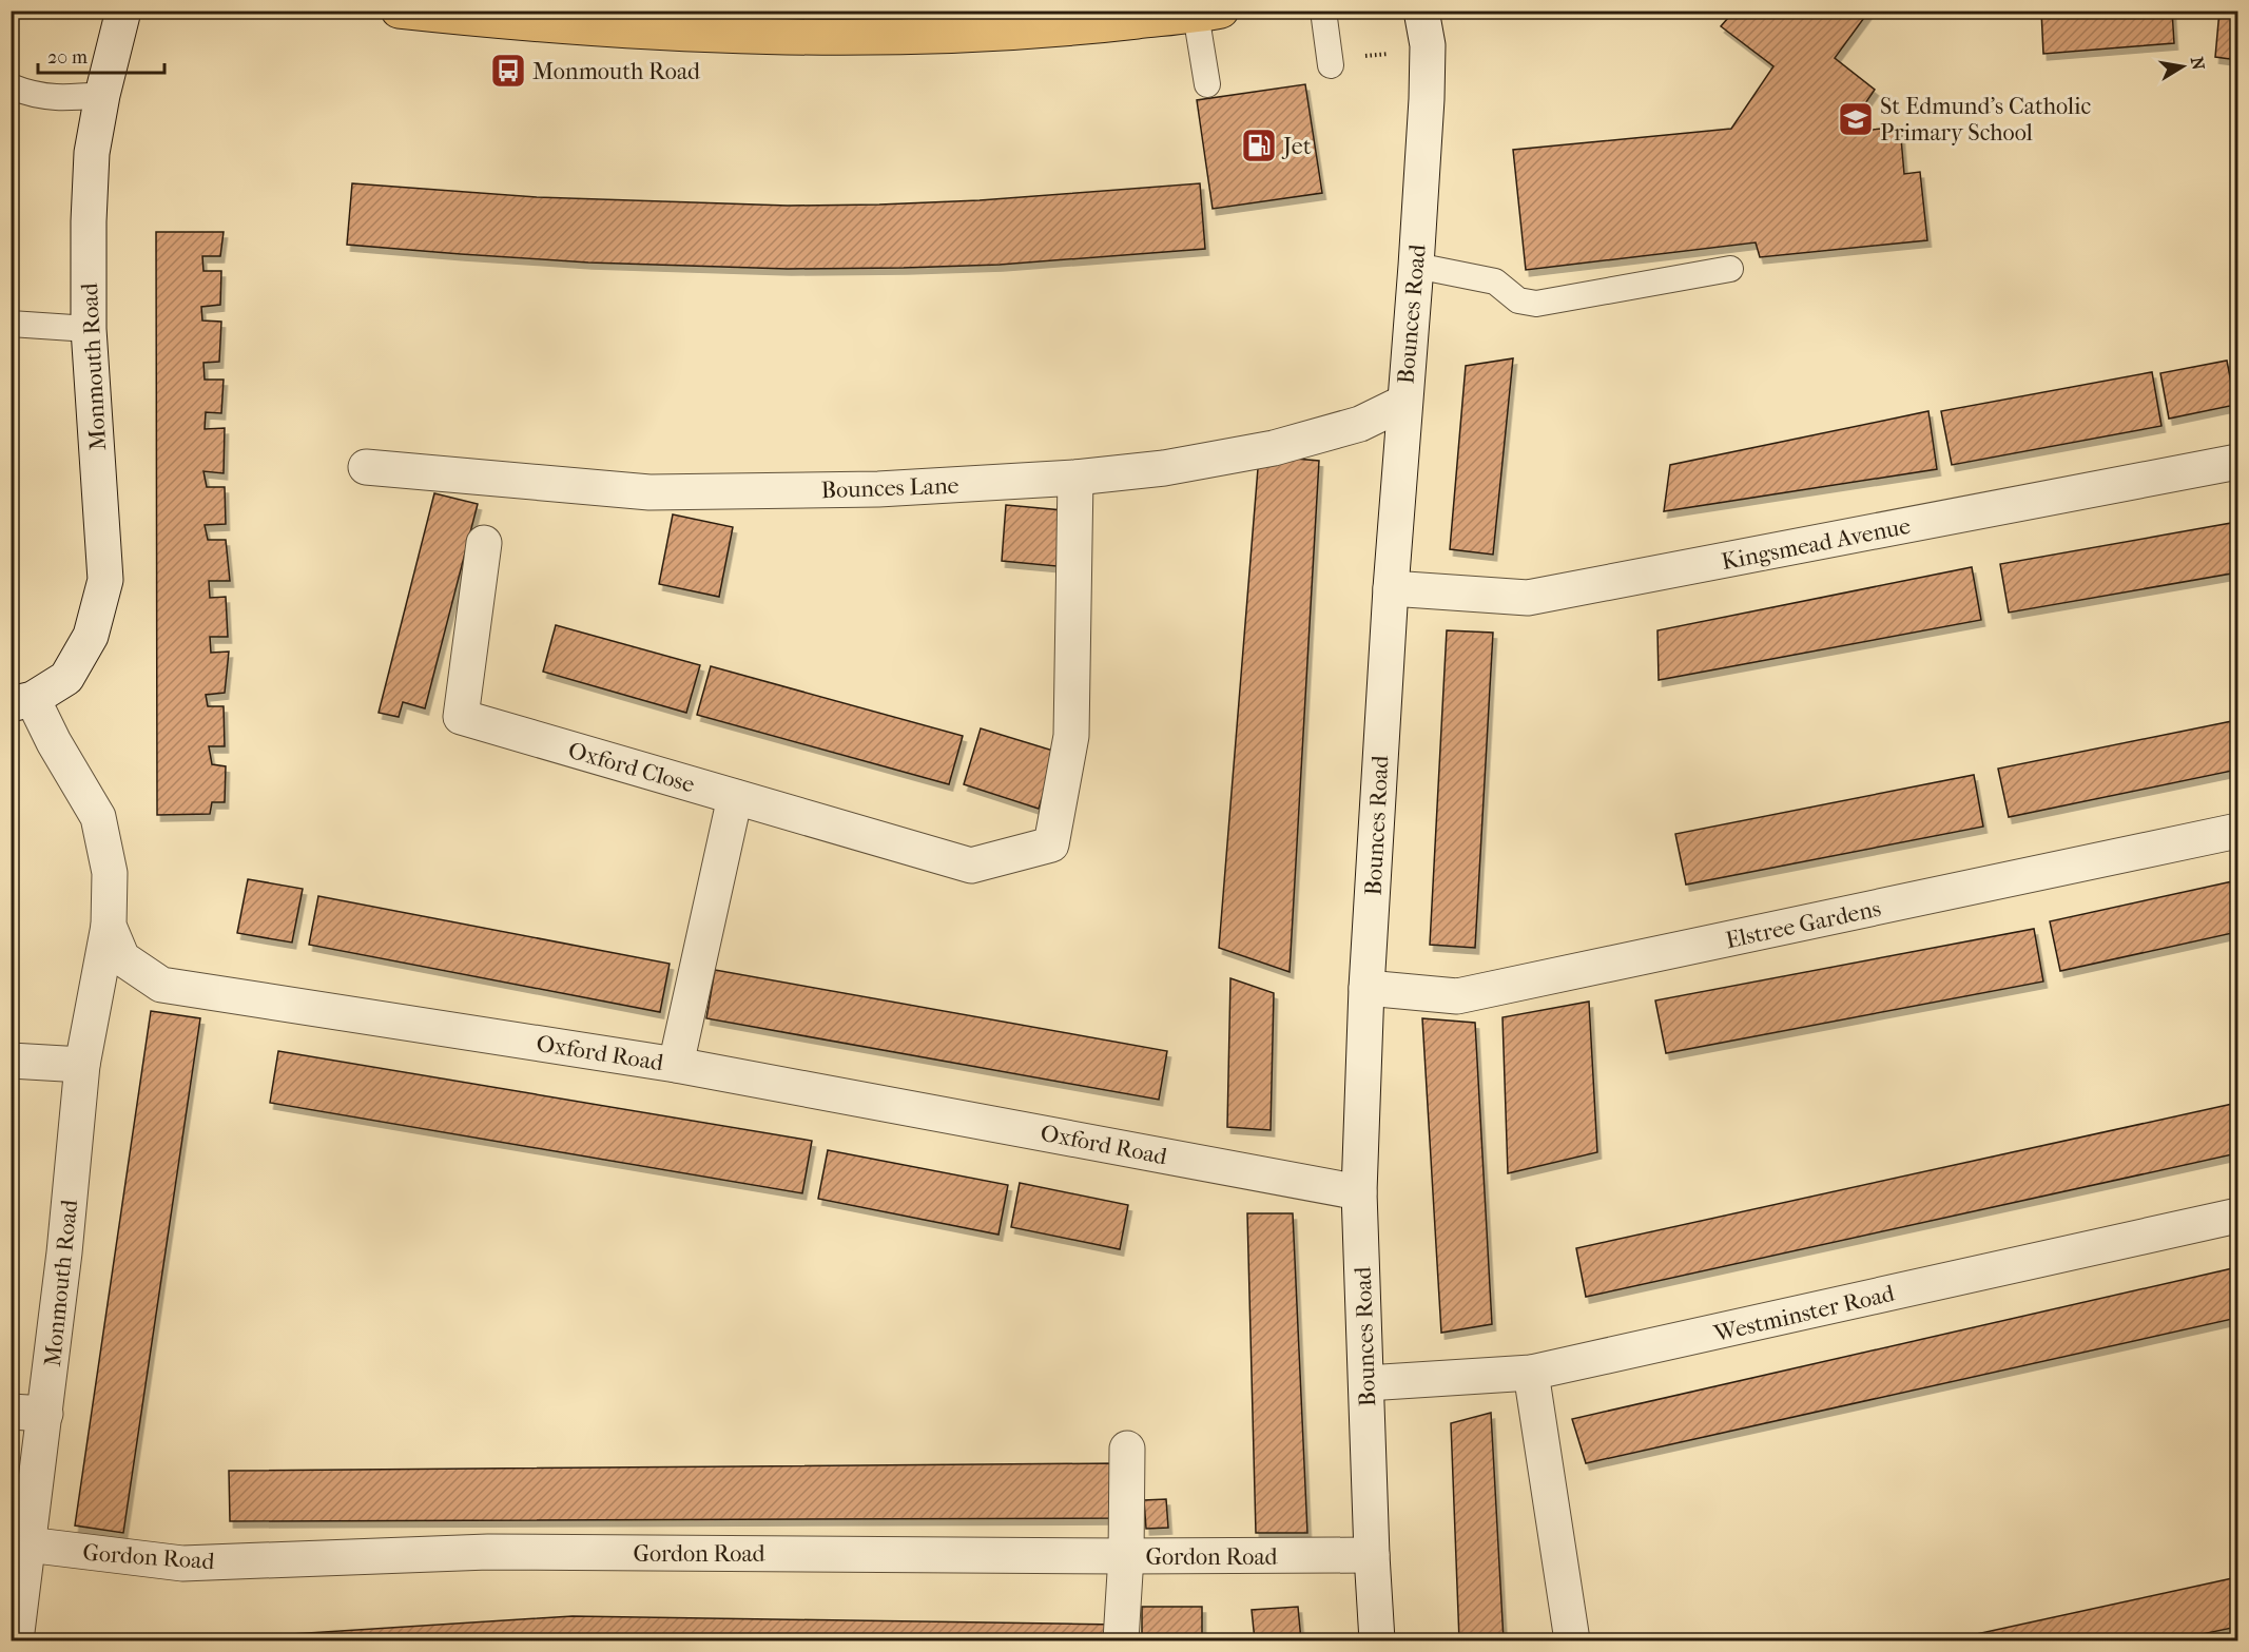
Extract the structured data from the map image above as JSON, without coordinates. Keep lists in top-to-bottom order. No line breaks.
{"streets":{"street":["Bounces Road","Monmouth Road","Bounces Lane","Kingsmead Avenue","Oxford Close","Elstree Gardens","Oxford Road","Westminster Road","Gordon Road"]},"crossings":[["Bounces Road","Bounces Lane"],["Bounces Road","Kingsmead Avenue"],["Bounces Road","Elstree Gardens"],["Bounces Road","Oxford Road"],["Bounces Road","Westminster Road"],["Bounces Road","Gordon Road"],["Monmouth Road","Oxford Road"],["Monmouth Road","Gordon Road"],["Bounces Lane","Oxford Close"]],"places":{"bus stop":["Monmouth Road"],"school or university":["St Edmund's Catholic Primary School"],"fuel station":["Jet"]},"scale_bar":"20 m","north":"right"}
